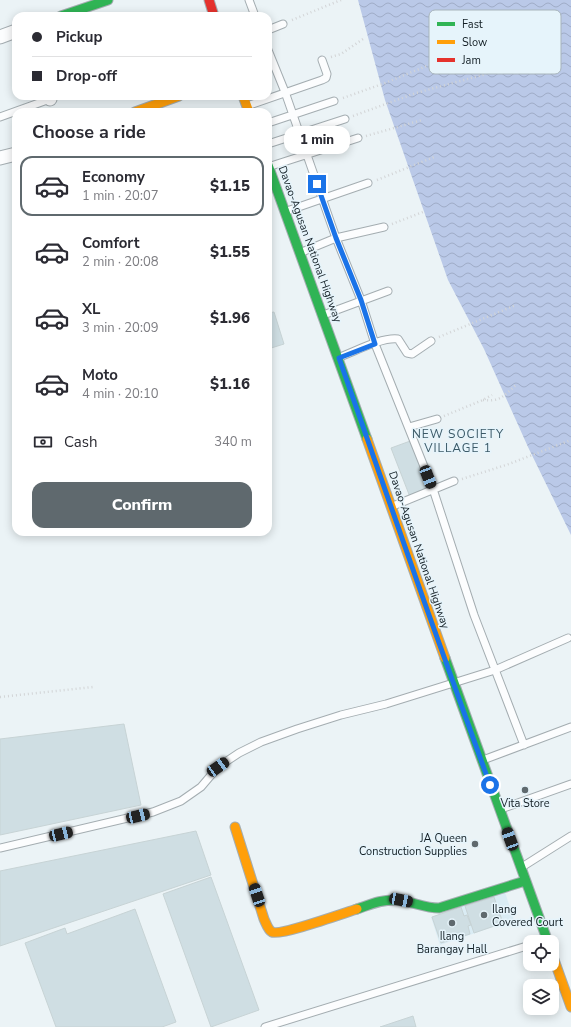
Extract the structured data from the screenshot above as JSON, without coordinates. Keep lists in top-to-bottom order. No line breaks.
{"streets":{"main road":["Davao-Agusan National Highway"]},"districts":["NEW SOCIETY VILLAGE 1"],"places":["Vita Store","JA Queen Construction Supplies","Ilang Covered Court","Ilang Barangay Hall"],"legend":["Fast","Slow","Jam"],"page":{"banner":["Pickup","Drop-off"],"heading":"Choose a ride","bubble":"1 min","list":[{"name":"Economy","note":"1 min · 20:07","value":"$1.15"},{"name":"Comfort","note":"2 min · 20:08","value":"$1.55"},{"name":"XL","note":"3 min · 20:09","value":"$1.96"},{"name":"Moto","note":"4 min · 20:10","value":"$1.16"}],"pay":["Cash","340 m"],"buttons":"Confirm"}}
